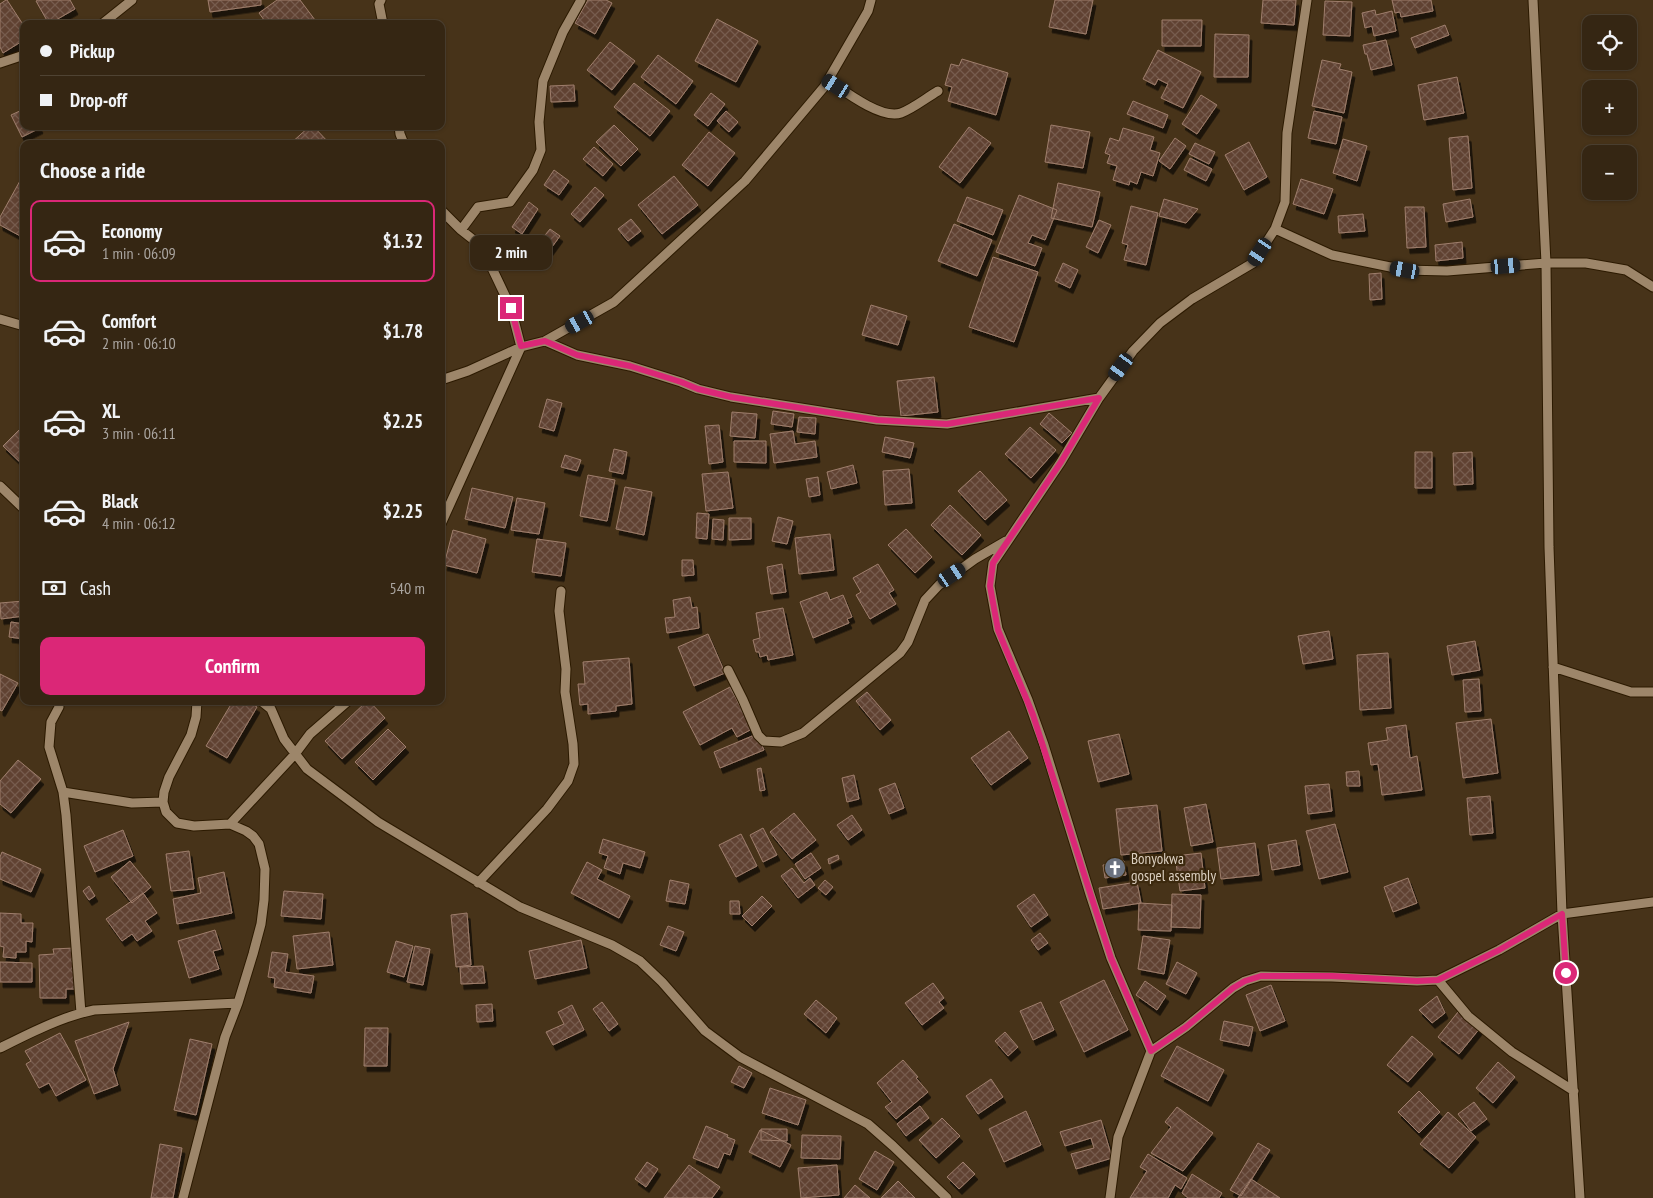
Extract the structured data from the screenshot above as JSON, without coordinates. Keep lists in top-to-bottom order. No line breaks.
{"places":{"church":["Bonyokwa gospel assembly"]},"page":{"map_buttons":["+","−"],"banner":["Pickup","Drop-off"],"heading":"Choose a ride","list":[{"name":"Economy","note":"1 min · 06:09","value":"$1.32"},{"name":"Comfort","note":"2 min · 06:10","value":"$1.78"},{"name":"XL","note":"3 min · 06:11","value":"$2.25"},{"name":"Black","note":"4 min · 06:12","value":"$2.25"}],"bubble":"2 min","pay":["Cash","540 m"],"buttons":"Confirm"}}
